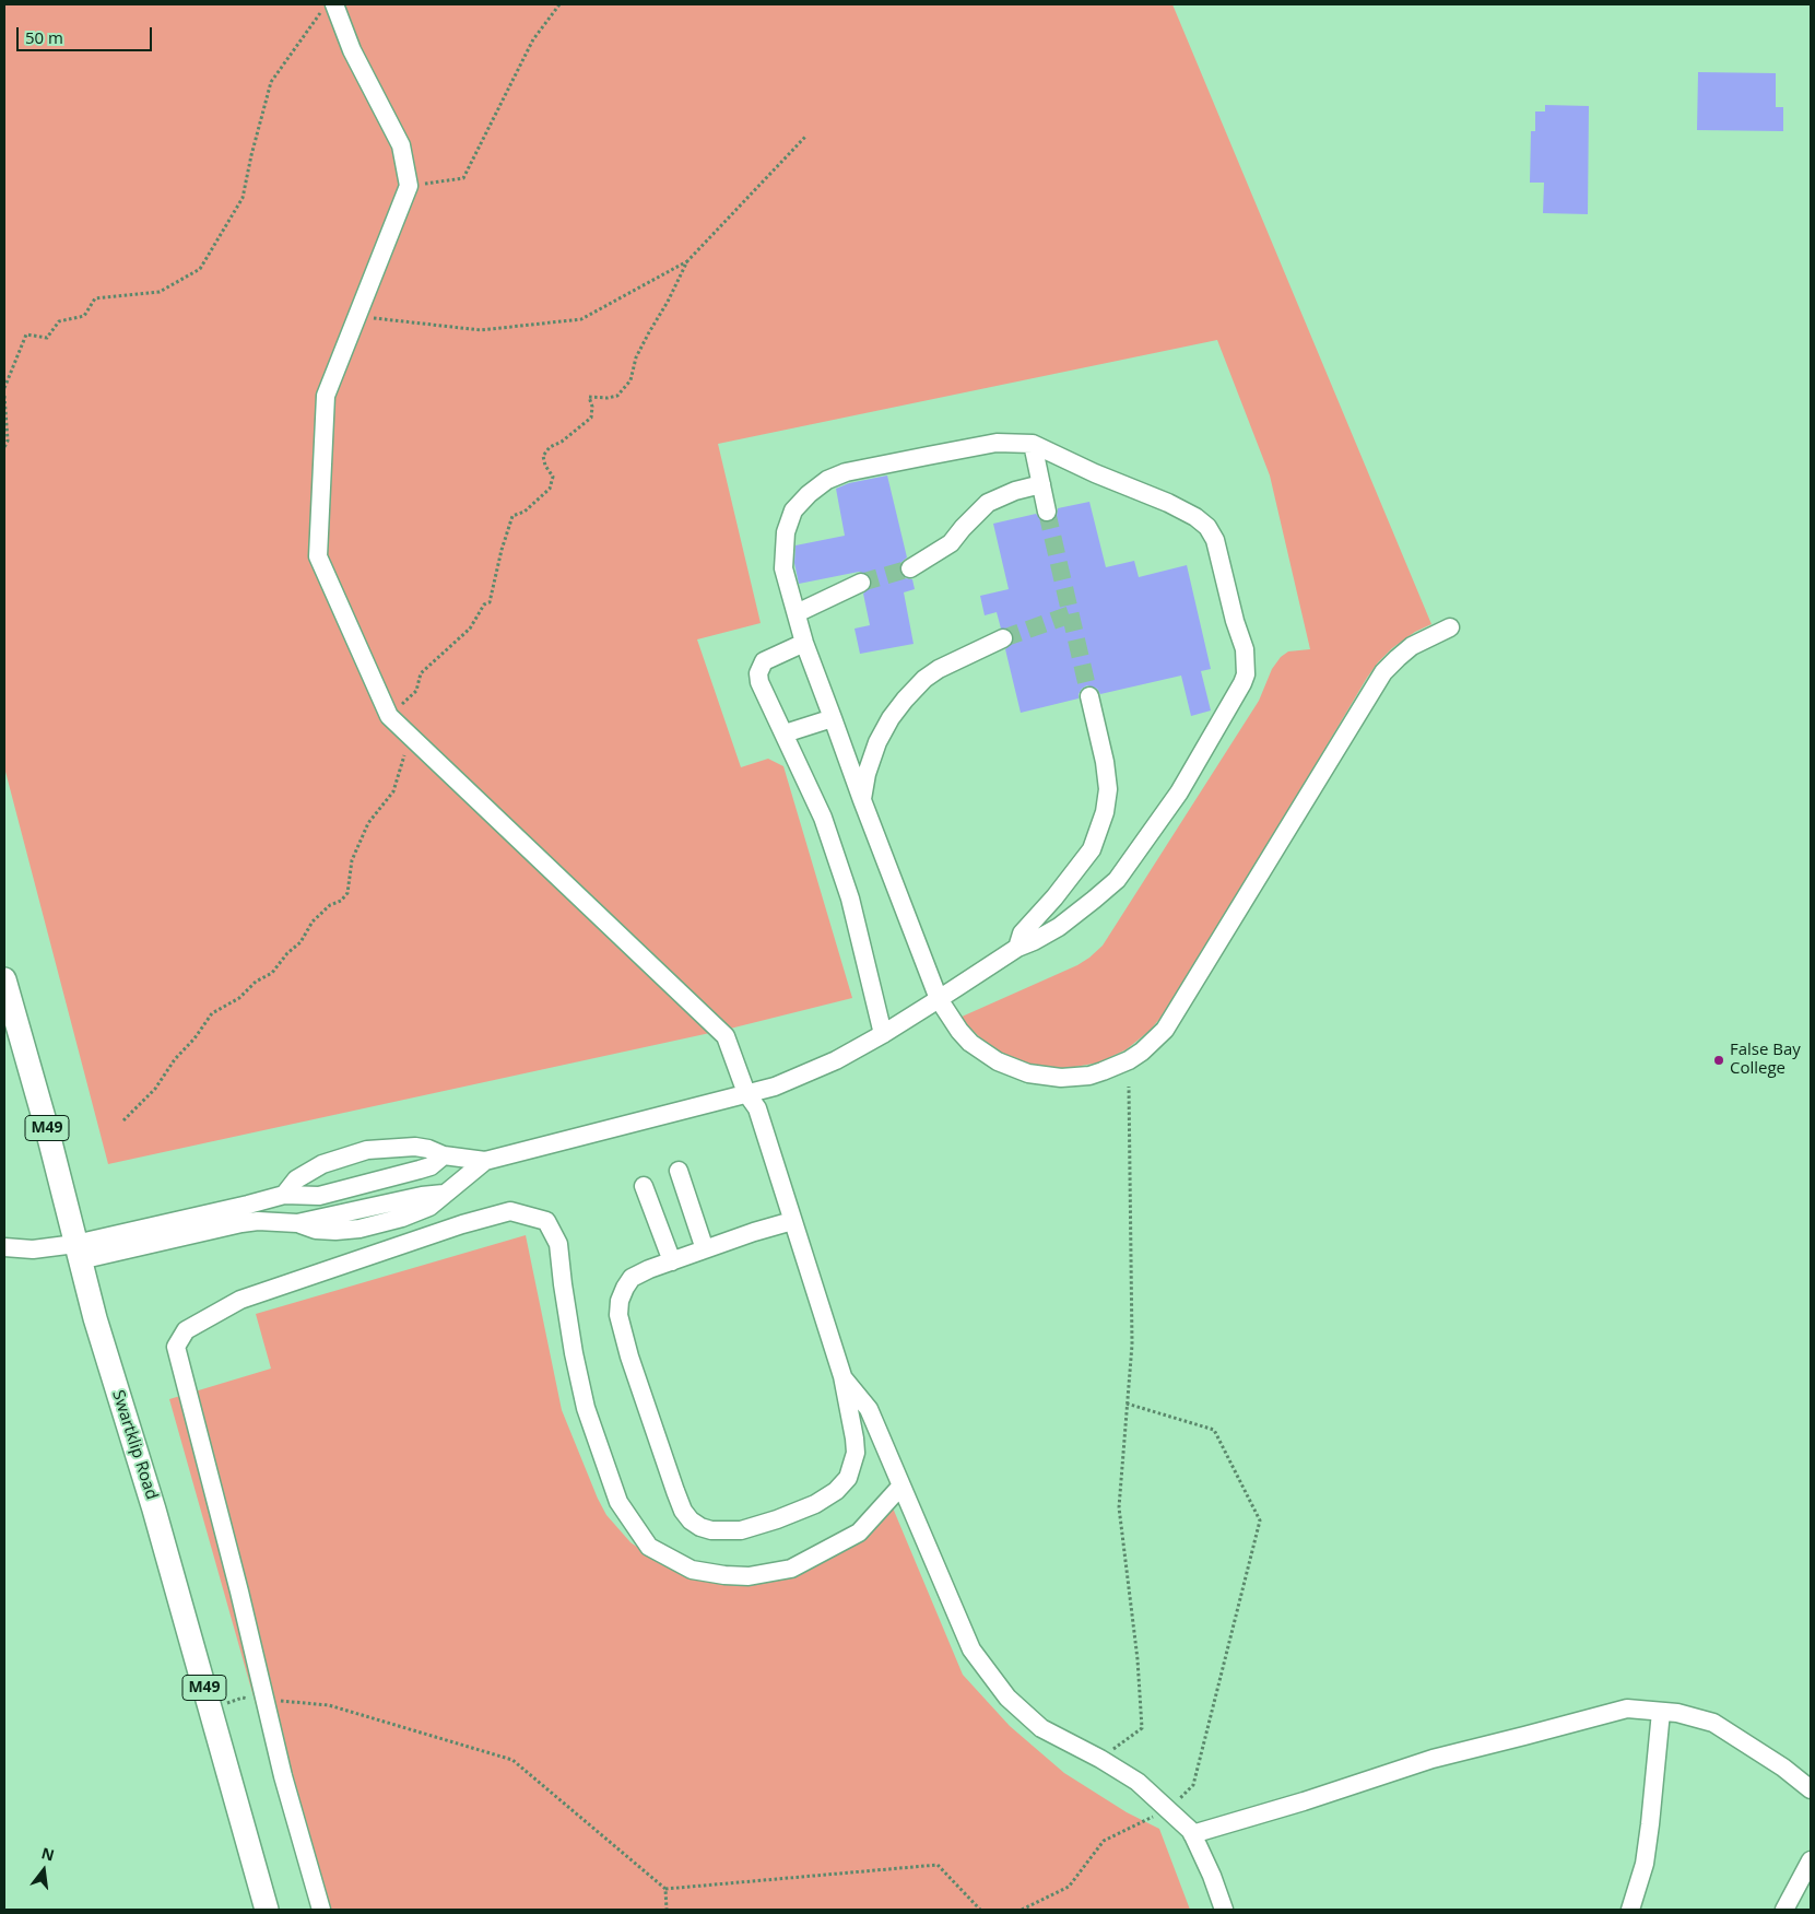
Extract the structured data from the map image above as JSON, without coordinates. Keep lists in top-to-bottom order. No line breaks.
{"streets":{"main road":["M49","Swartklip Road"]},"places":["False Bay College"],"scale_bar":"50 m","north":"top"}
